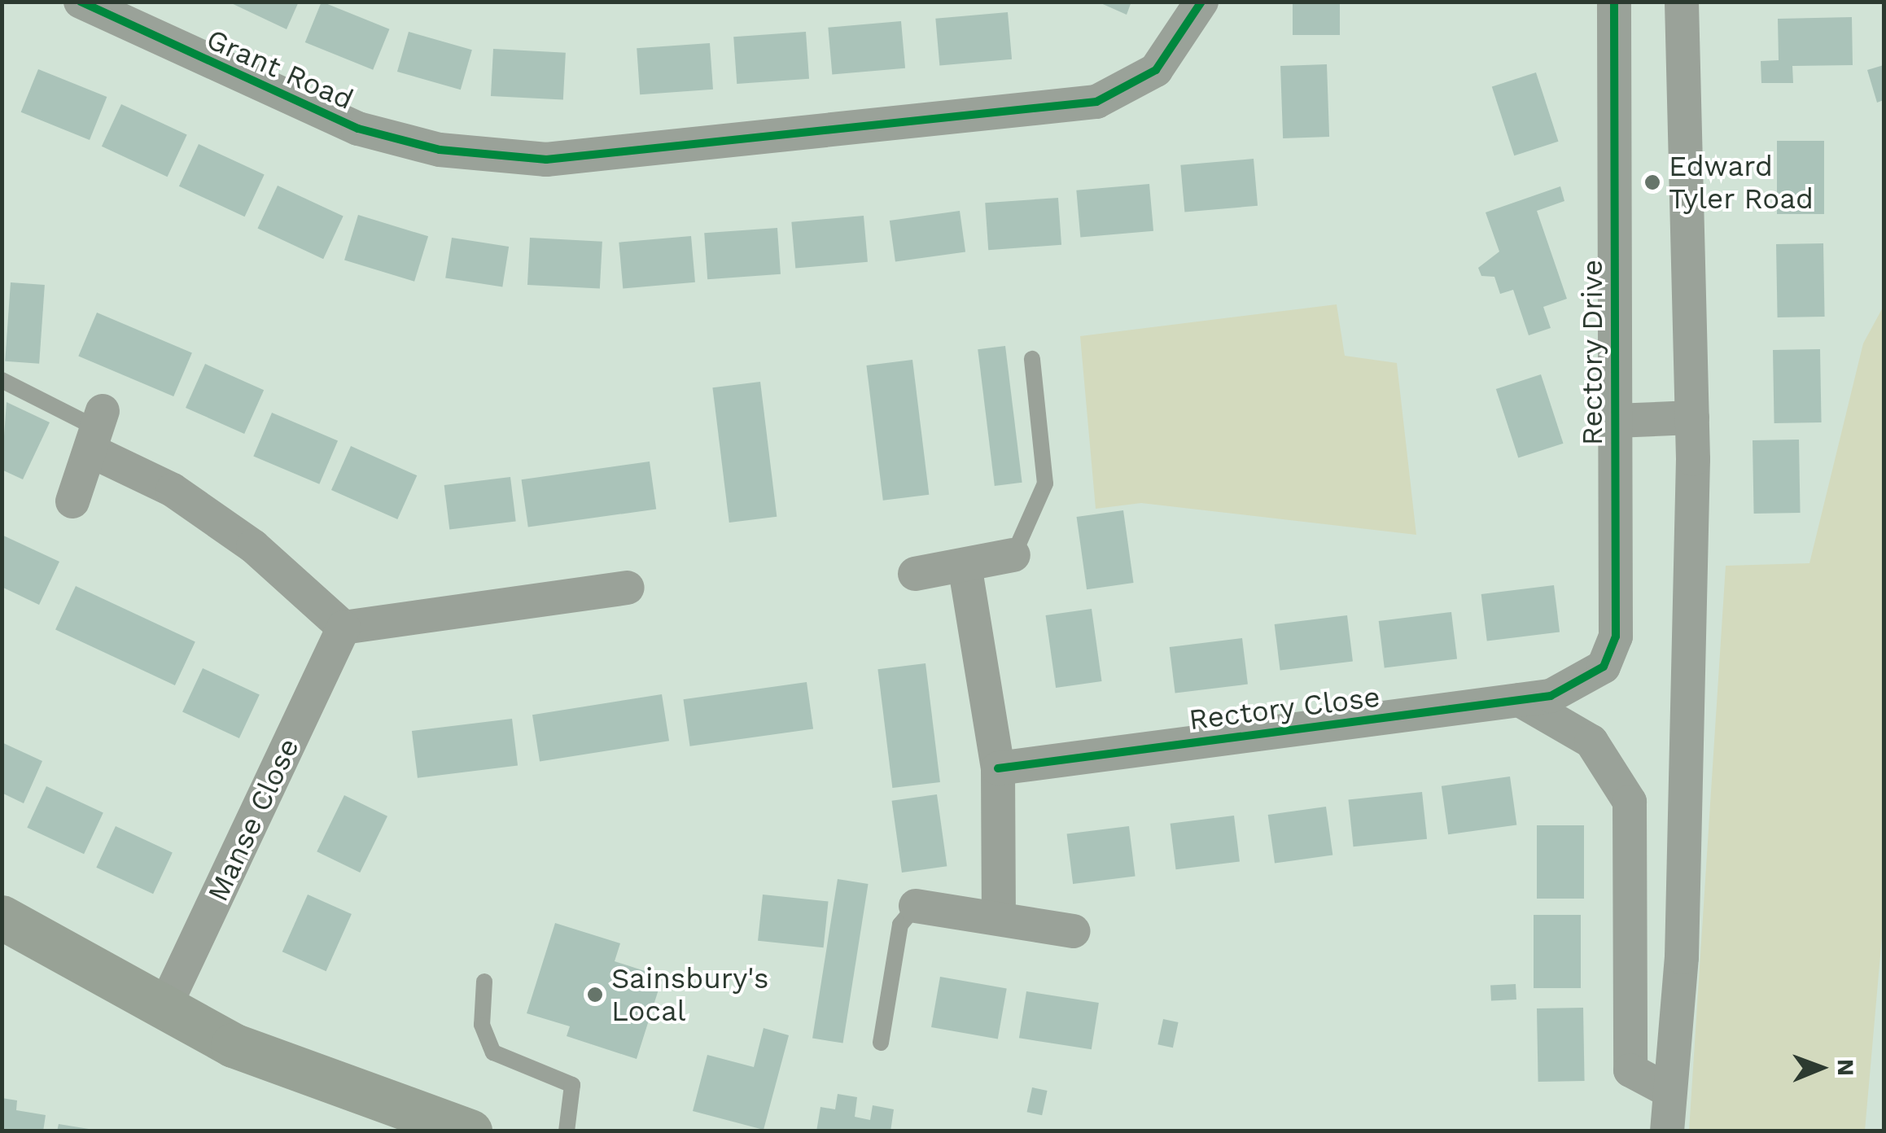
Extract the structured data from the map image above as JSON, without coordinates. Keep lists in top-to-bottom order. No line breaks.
{"streets":{"street":["Grant Road","Rectory Drive","Rectory Close","Manse Close"]},"crossings":[["Rectory Drive","Rectory Close"]],"places":["Edward Tyler Road","Sainsbury's Local"],"north":"right"}
